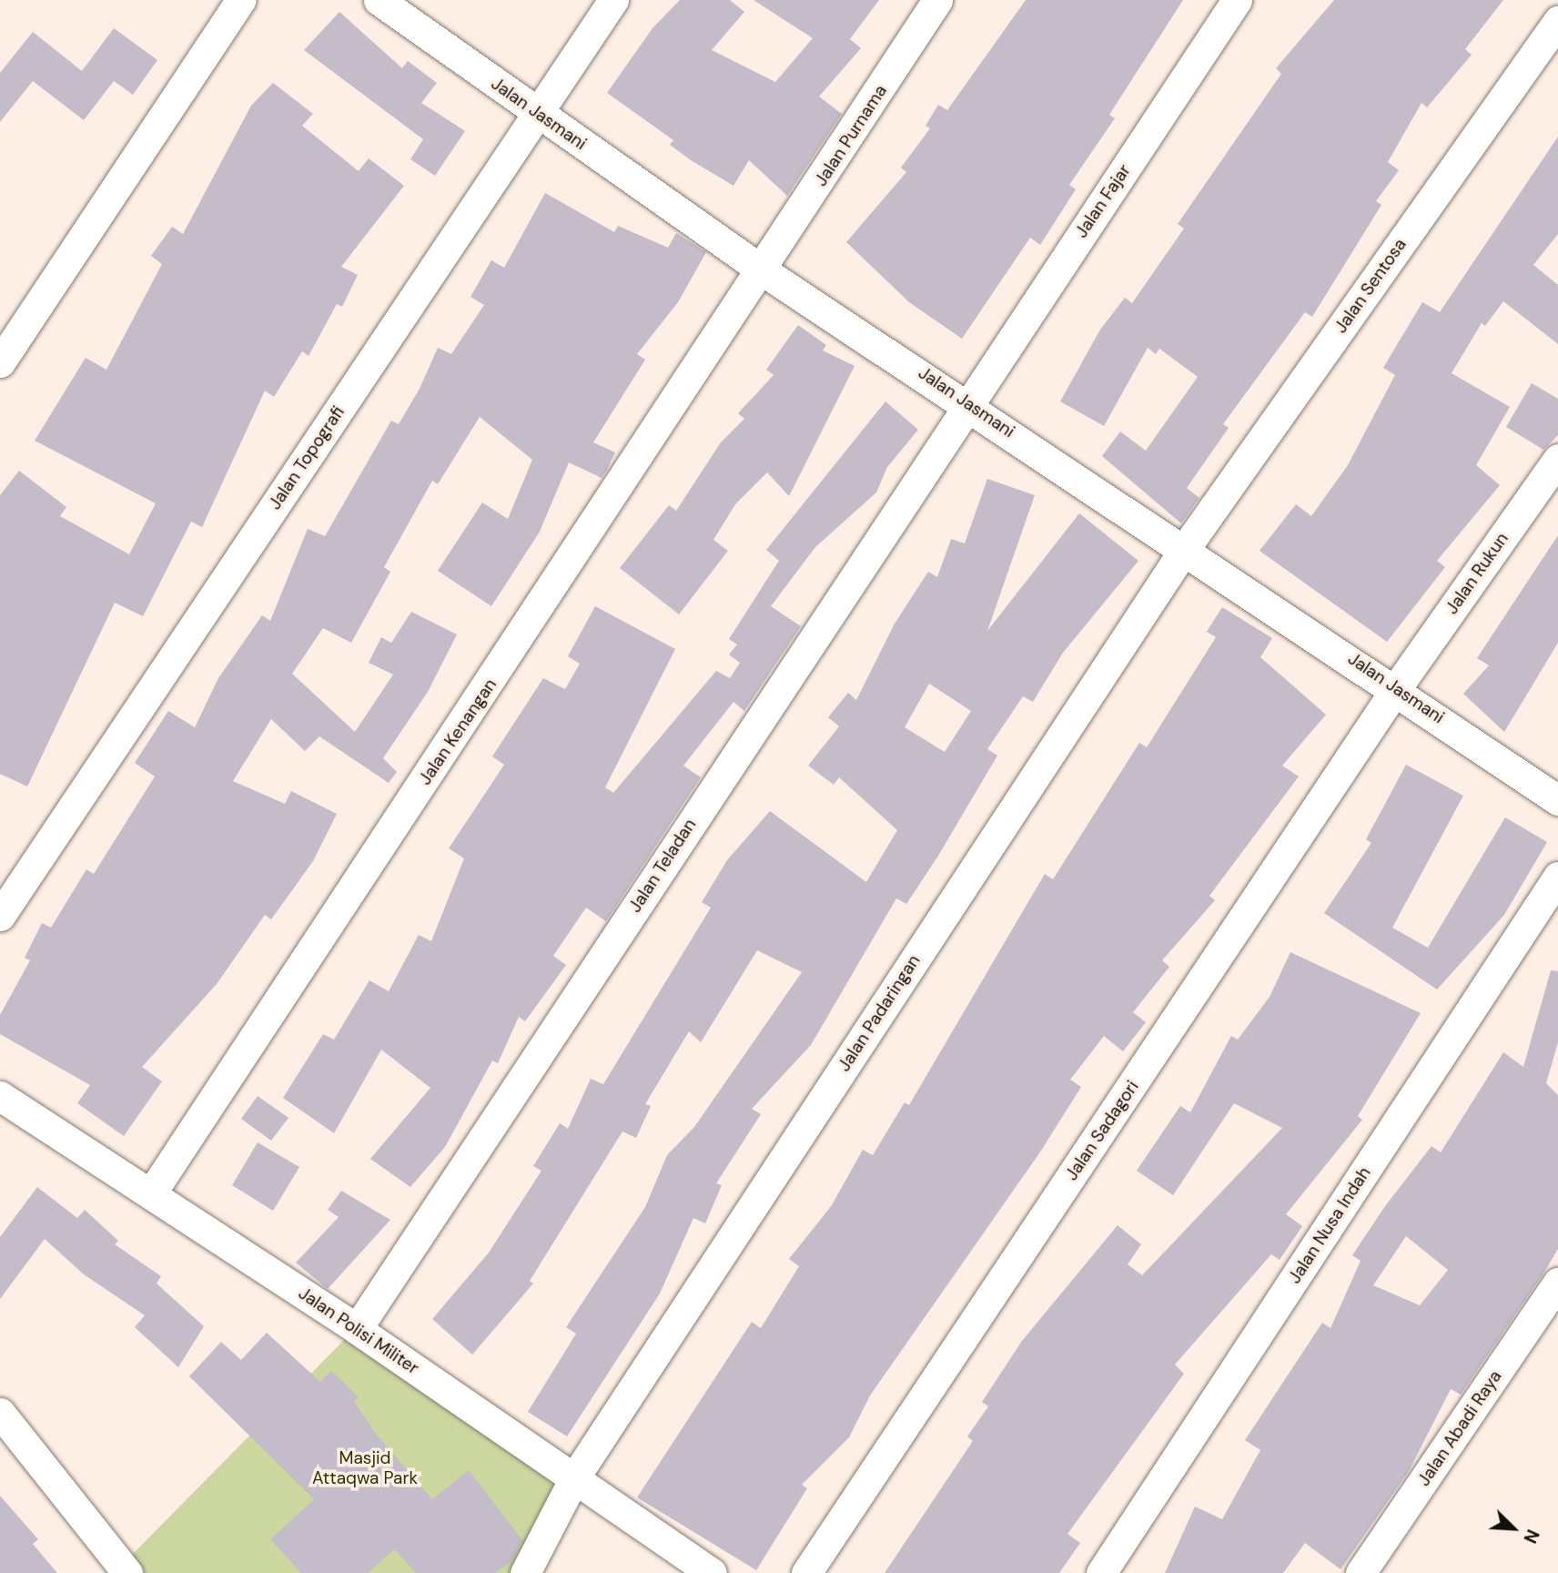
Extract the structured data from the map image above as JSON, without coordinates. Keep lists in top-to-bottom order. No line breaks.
{"streets":{"street":["Jalan Jasmani","Jalan Purnama","Jalan Fajar","Jalan Sentosa","Jalan Topografi","Jalan Rukun","Jalan Kenangan","Jalan Teladan","Jalan Padaringan","Jalan Sadagori","Jalan Nusa Indah","Jalan Polisi Militer","Jalan Abadi Raya"]},"crossings":[["Jalan Jasmani","Jalan Purnama"],["Jalan Jasmani","Jalan Fajar"],["Jalan Jasmani","Jalan Sentosa"],["Jalan Jasmani","Jalan Topografi"],["Jalan Jasmani","Jalan Rukun"],["Jalan Jasmani","Jalan Kenangan"],["Jalan Jasmani","Jalan Teladan"],["Jalan Jasmani","Jalan Padaringan"],["Jalan Jasmani","Jalan Sadagori"],["Jalan Purnama","Jalan Kenangan"],["Jalan Fajar","Jalan Teladan"],["Jalan Sentosa","Jalan Padaringan"],["Jalan Rukun","Jalan Sadagori"],["Jalan Kenangan","Jalan Polisi Militer"],["Jalan Teladan","Jalan Polisi Militer"],["Jalan Padaringan","Jalan Polisi Militer"]],"parks":["Masjid Attaqwa Park"],"north":"bottom right"}
